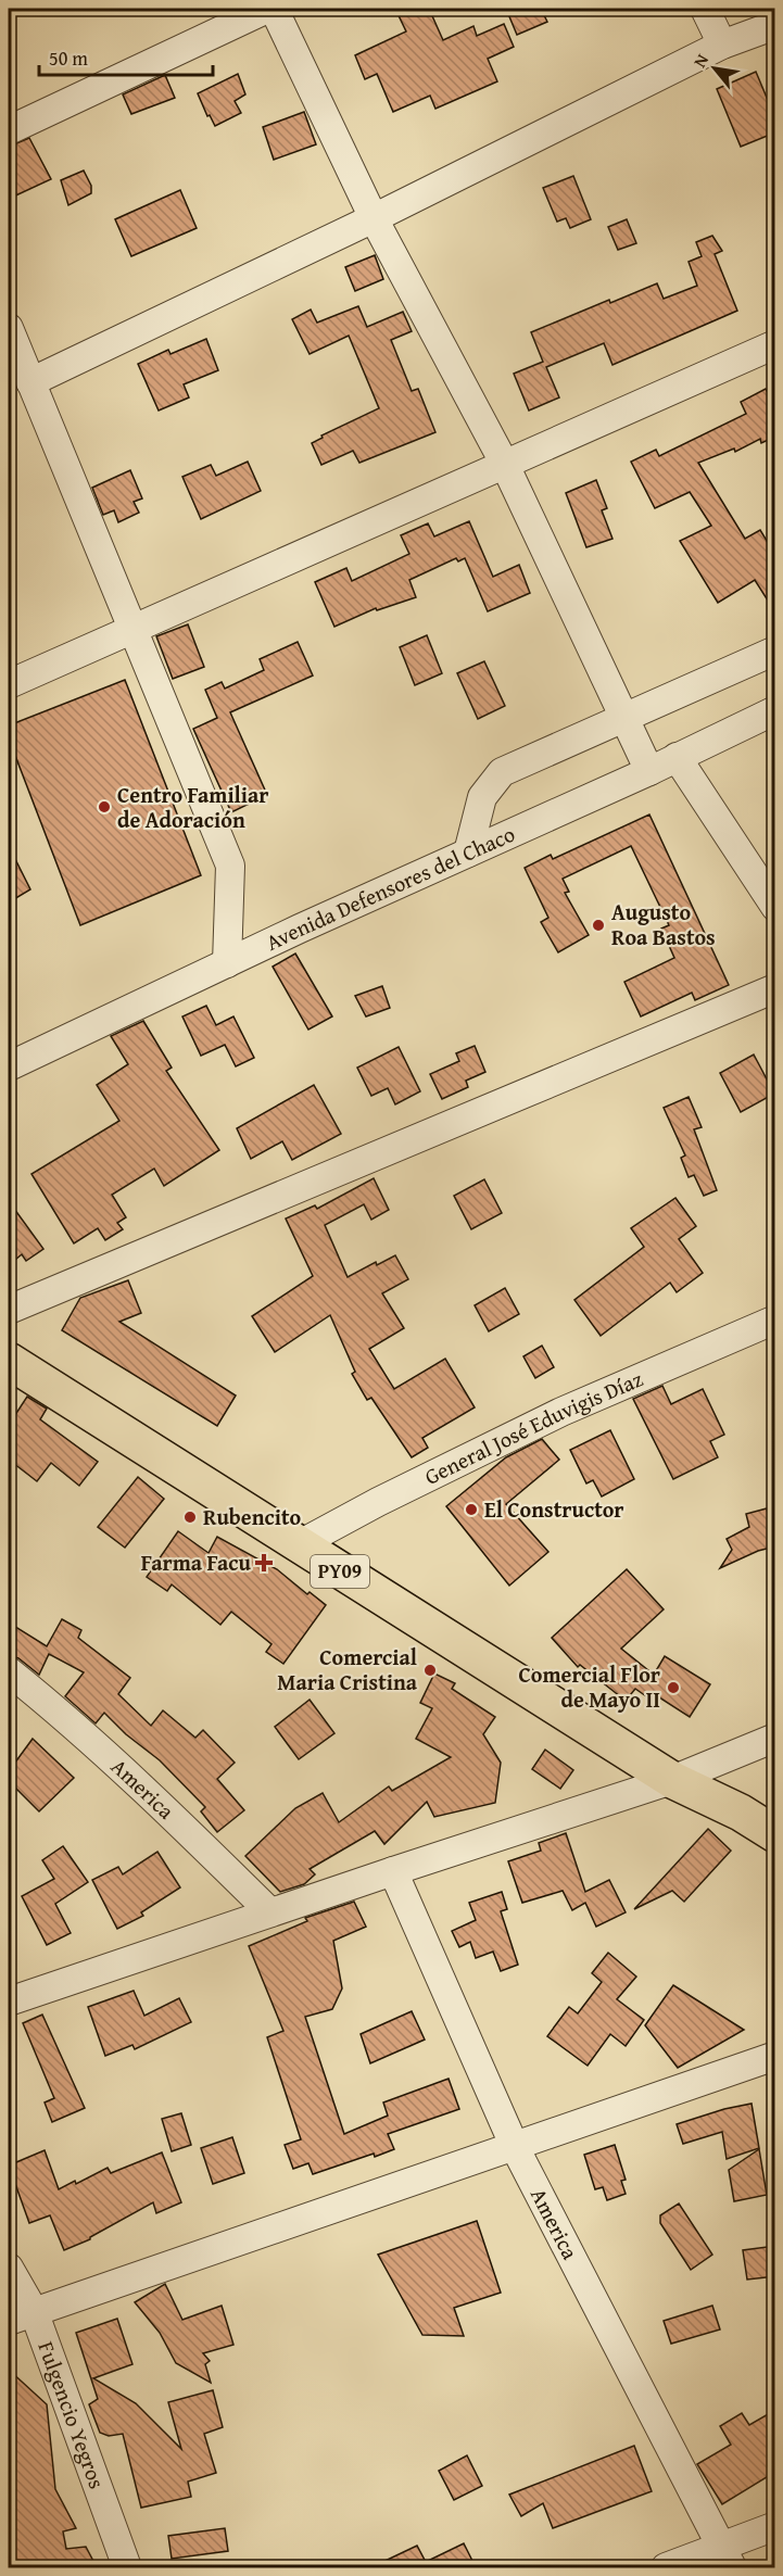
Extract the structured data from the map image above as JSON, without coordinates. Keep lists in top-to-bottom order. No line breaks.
{"streets":{"highway":["PY09"],"street":["Avenida Defensores del Chaco","General José Eduvigis Díaz","America","Fulgencio Yegros"]},"crossings":[["General José Eduvigis Díaz","PY09"]],"places":{"other":["Centro Familiar de Adoración","Augusto Roa Bastos","El Constructor","Rubencito","Comercial Maria Cristina","Comercial Flor de Mayo II"],"health":["Farma Facu"]},"scale_bar":"50 m","north":"top left"}
